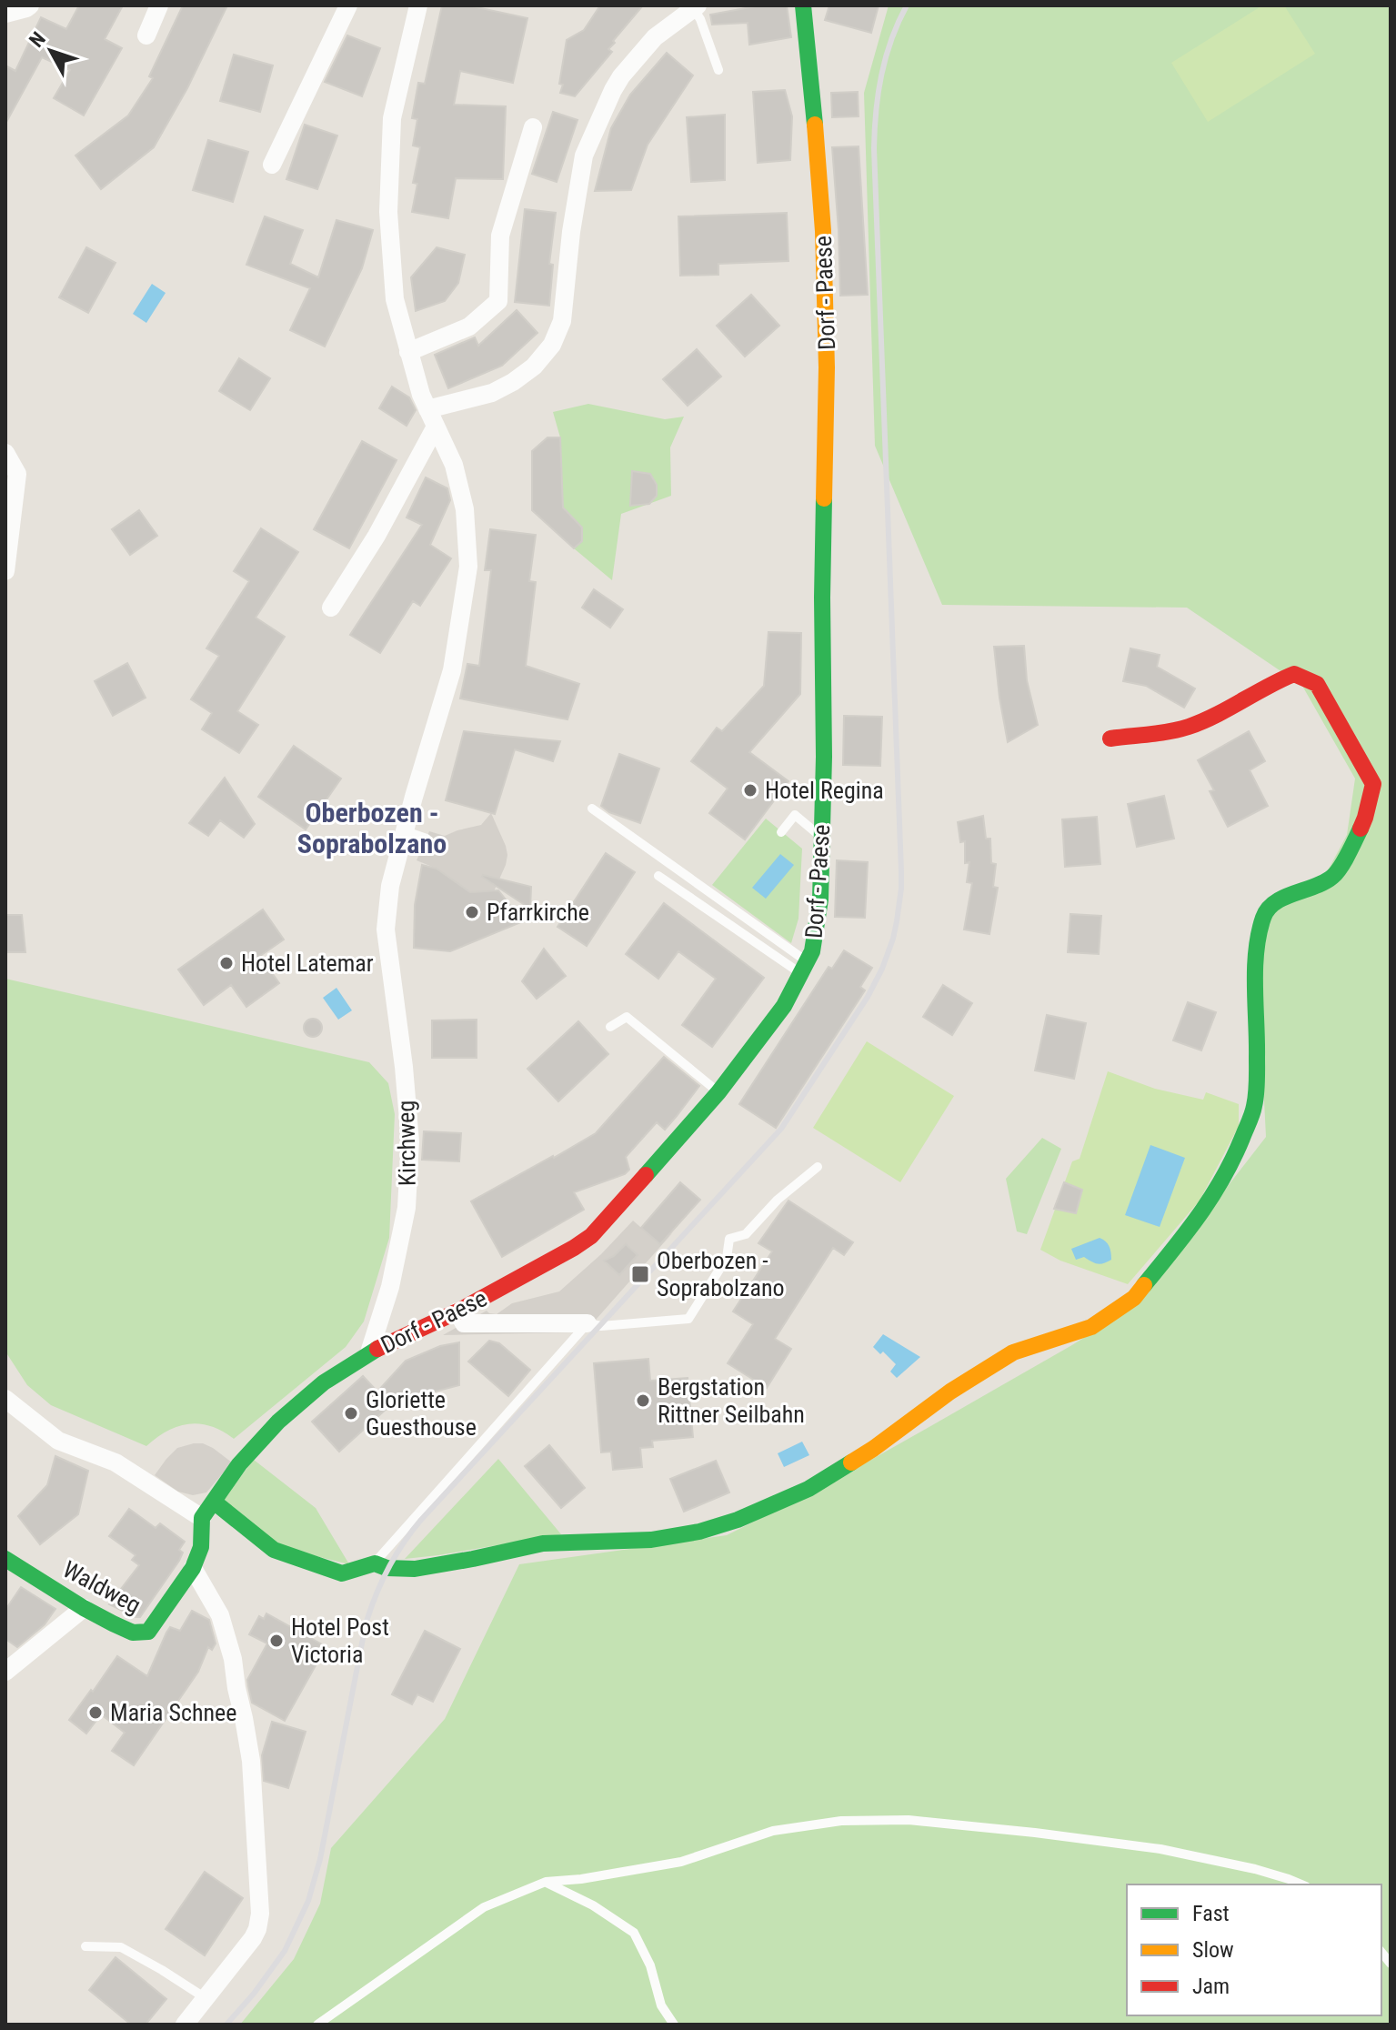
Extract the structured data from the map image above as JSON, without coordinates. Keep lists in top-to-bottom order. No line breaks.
{"streets":{"street":["Dorf - Paese","Kirchweg","Waldweg"]},"crossings":[["Dorf - Paese","Kirchweg"]],"districts":["Oberbozen - Soprabolzano"],"places":{"other":["Hotel Regina","Pfarrkirche","Hotel Latemar","Bergstation Rittner Seilbahn","Gloriette Guesthouse","Hotel Post Victoria","Maria Schnee"],"transit":["Oberbozen - Soprabolzano"]},"legend":["Fast","Slow","Jam"],"north":"top left"}
